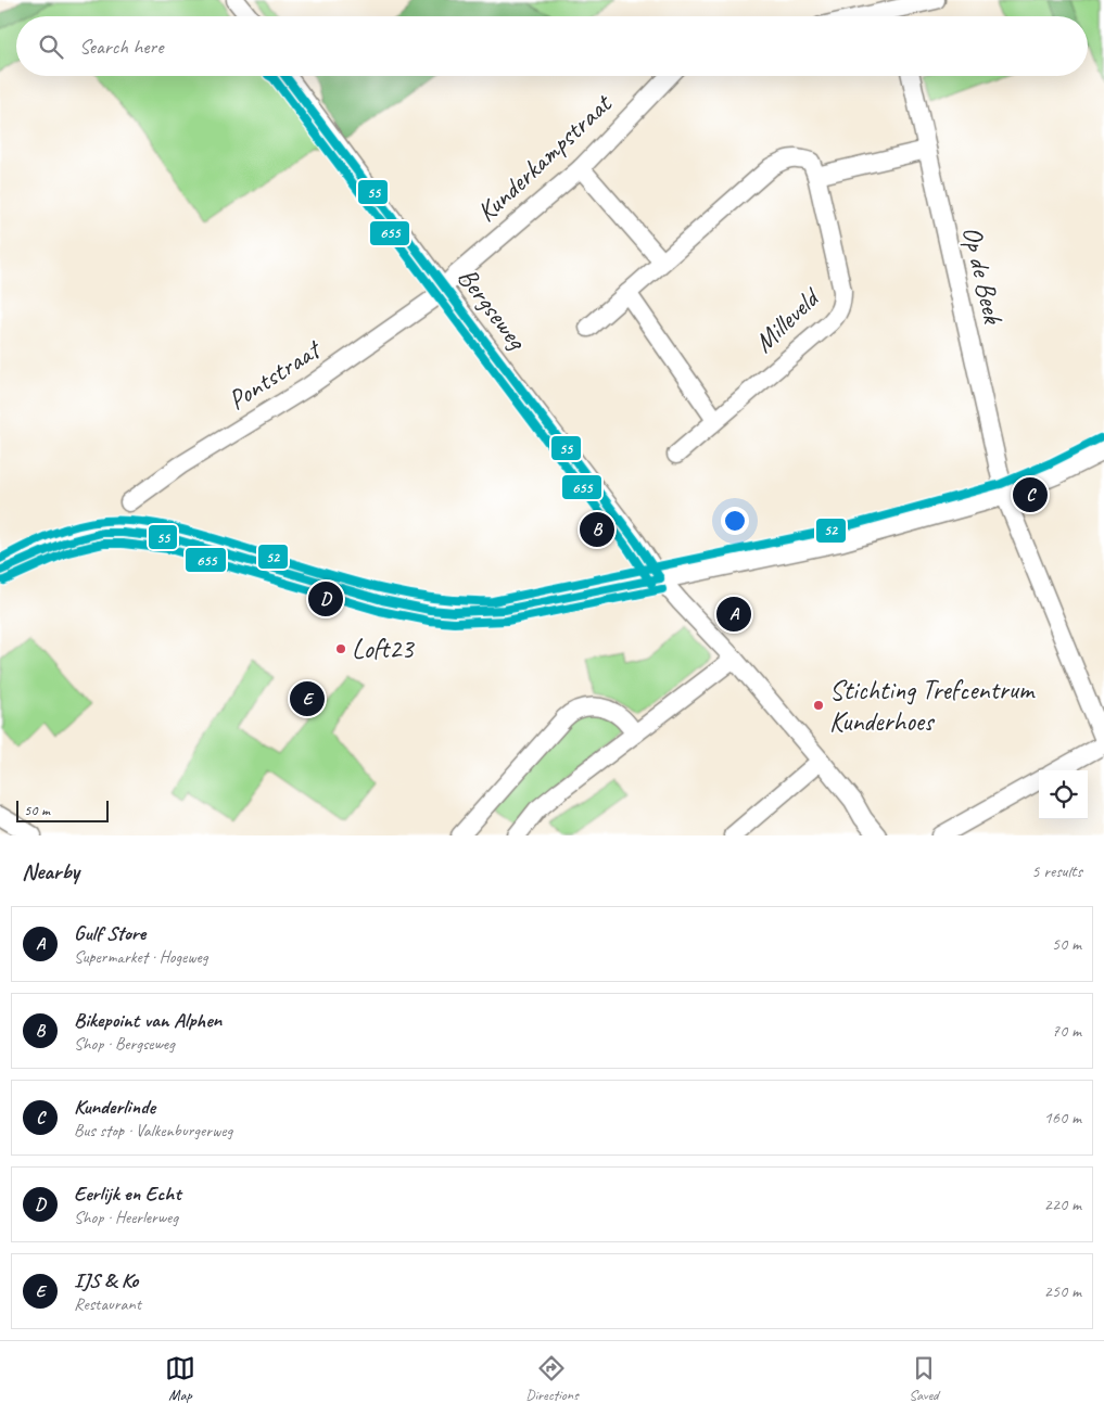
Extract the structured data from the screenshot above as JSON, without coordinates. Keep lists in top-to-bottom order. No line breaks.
{"streets":{"street":["Kunderkampstraat","Op de Beek","Bergseweg","Milleveld","Pontstraat"]},"crossings":[["Kunderkampstraat","Bergseweg"],["Kunderkampstraat","Pontstraat"],["Bergseweg","Pontstraat"]],"places":["Loft23","Stichting Trefcentrum Kunderhoes"],"lines":["transit line 55","transit line 655","transit line 52"],"scale_bar":"50 m","page":{"search":"Search here","pins":["C","B","D","A","E"],"scale":"50 m","heading":["Nearby","5 results"],"list":[{"mark":"A","name":"Gulf Store","note":"Supermarket · Hogeweg","value":"50 m"},{"mark":"B","name":"Bikepoint van Alphen","note":"Shop · Bergseweg","value":"70 m"},{"mark":"C","name":"Kunderlinde","note":"Bus stop · Valkenburgerweg","value":"160 m"},{"mark":"D","name":"Eerlijk en Echt","note":"Shop · Heerlerweg","value":"220 m"},{"mark":"E","name":"IJS & Ko","note":"Restaurant","value":"250 m"}],"nav":["Map","Directions","Saved"]}}
